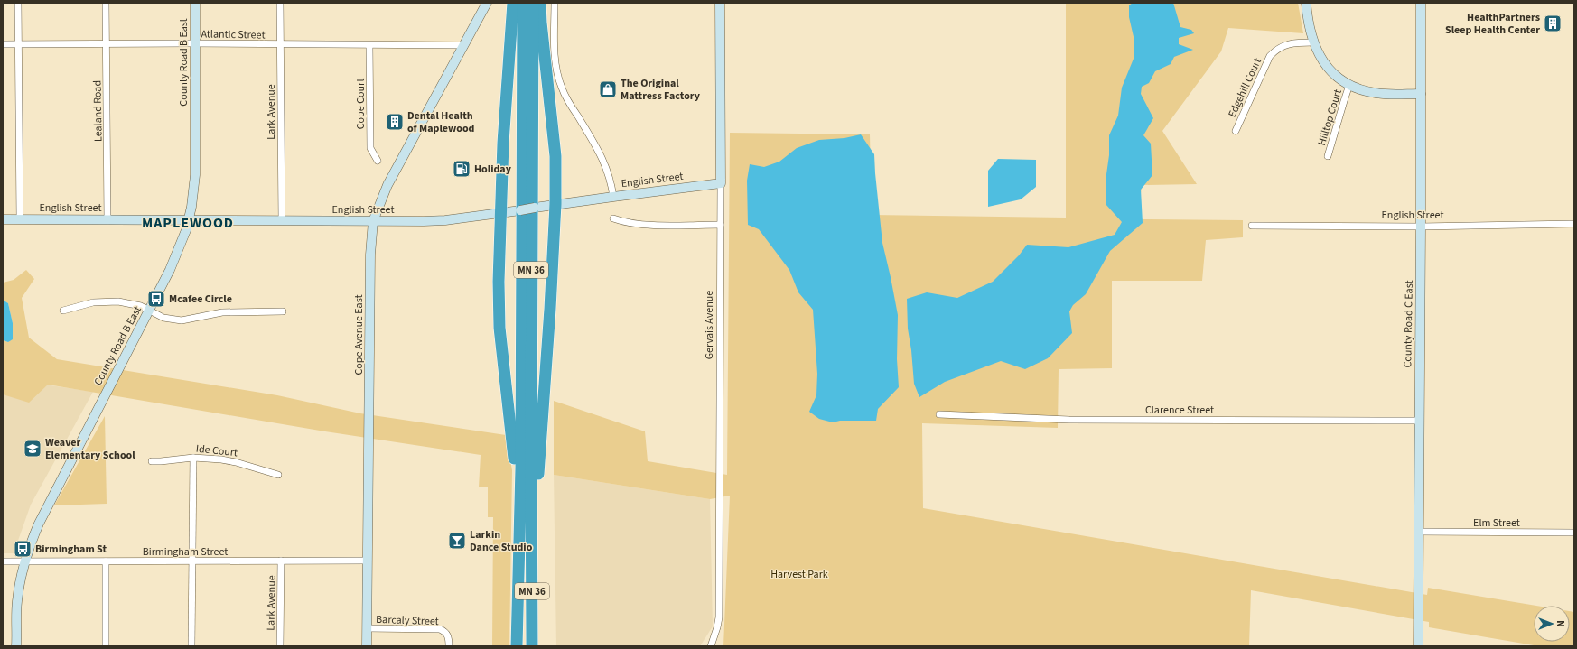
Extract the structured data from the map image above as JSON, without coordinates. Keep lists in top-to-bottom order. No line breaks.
{"streets":{"highway":["MN 36"],"street":["Atlantic Street","County Road B East","Edgehill Court","Cope Court","Lealand Road","Lark Avenue","Hilltop Court","English Street","County Road C East","Gervais Avenue","Cope Avenue East","Clarence Street","Ide Court","Elm Street","Birmingham Street","Barcaly Street"]},"crossings":[["Atlantic Street","County Road B East"],["Atlantic Street","Cope Court"],["Atlantic Street","Lealand Road"],["Atlantic Street","Lark Avenue"],["Atlantic Street","Cope Avenue East"],["County Road B East","English Street"],["County Road B East","Birmingham Street"],["Lealand Road","English Street"],["Lark Avenue","English Street"],["Lark Avenue","Birmingham Street"],["English Street","County Road C East"],["English Street","Gervais Avenue"],["English Street","Cope Avenue East"],["County Road C East","Clarence Street"],["County Road C East","Elm Street"],["Cope Avenue East","Birmingham Street"],["Cope Avenue East","Barcaly Street"]],"districts":["MAPLEWOOD"],"parks":["Harvest Park"],"places":{"building":["HealthPartners Sleep Health Center","Dental Health of Maplewood"],"shop":["The Original Mattress Factory"],"fuel station":["Holiday"],"bus stop":["Mcafee Circle","Birmingham St"],"school or university":["Weaver Elementary School"],"bar":["Larkin Dance Studio"]},"north":"right"}
